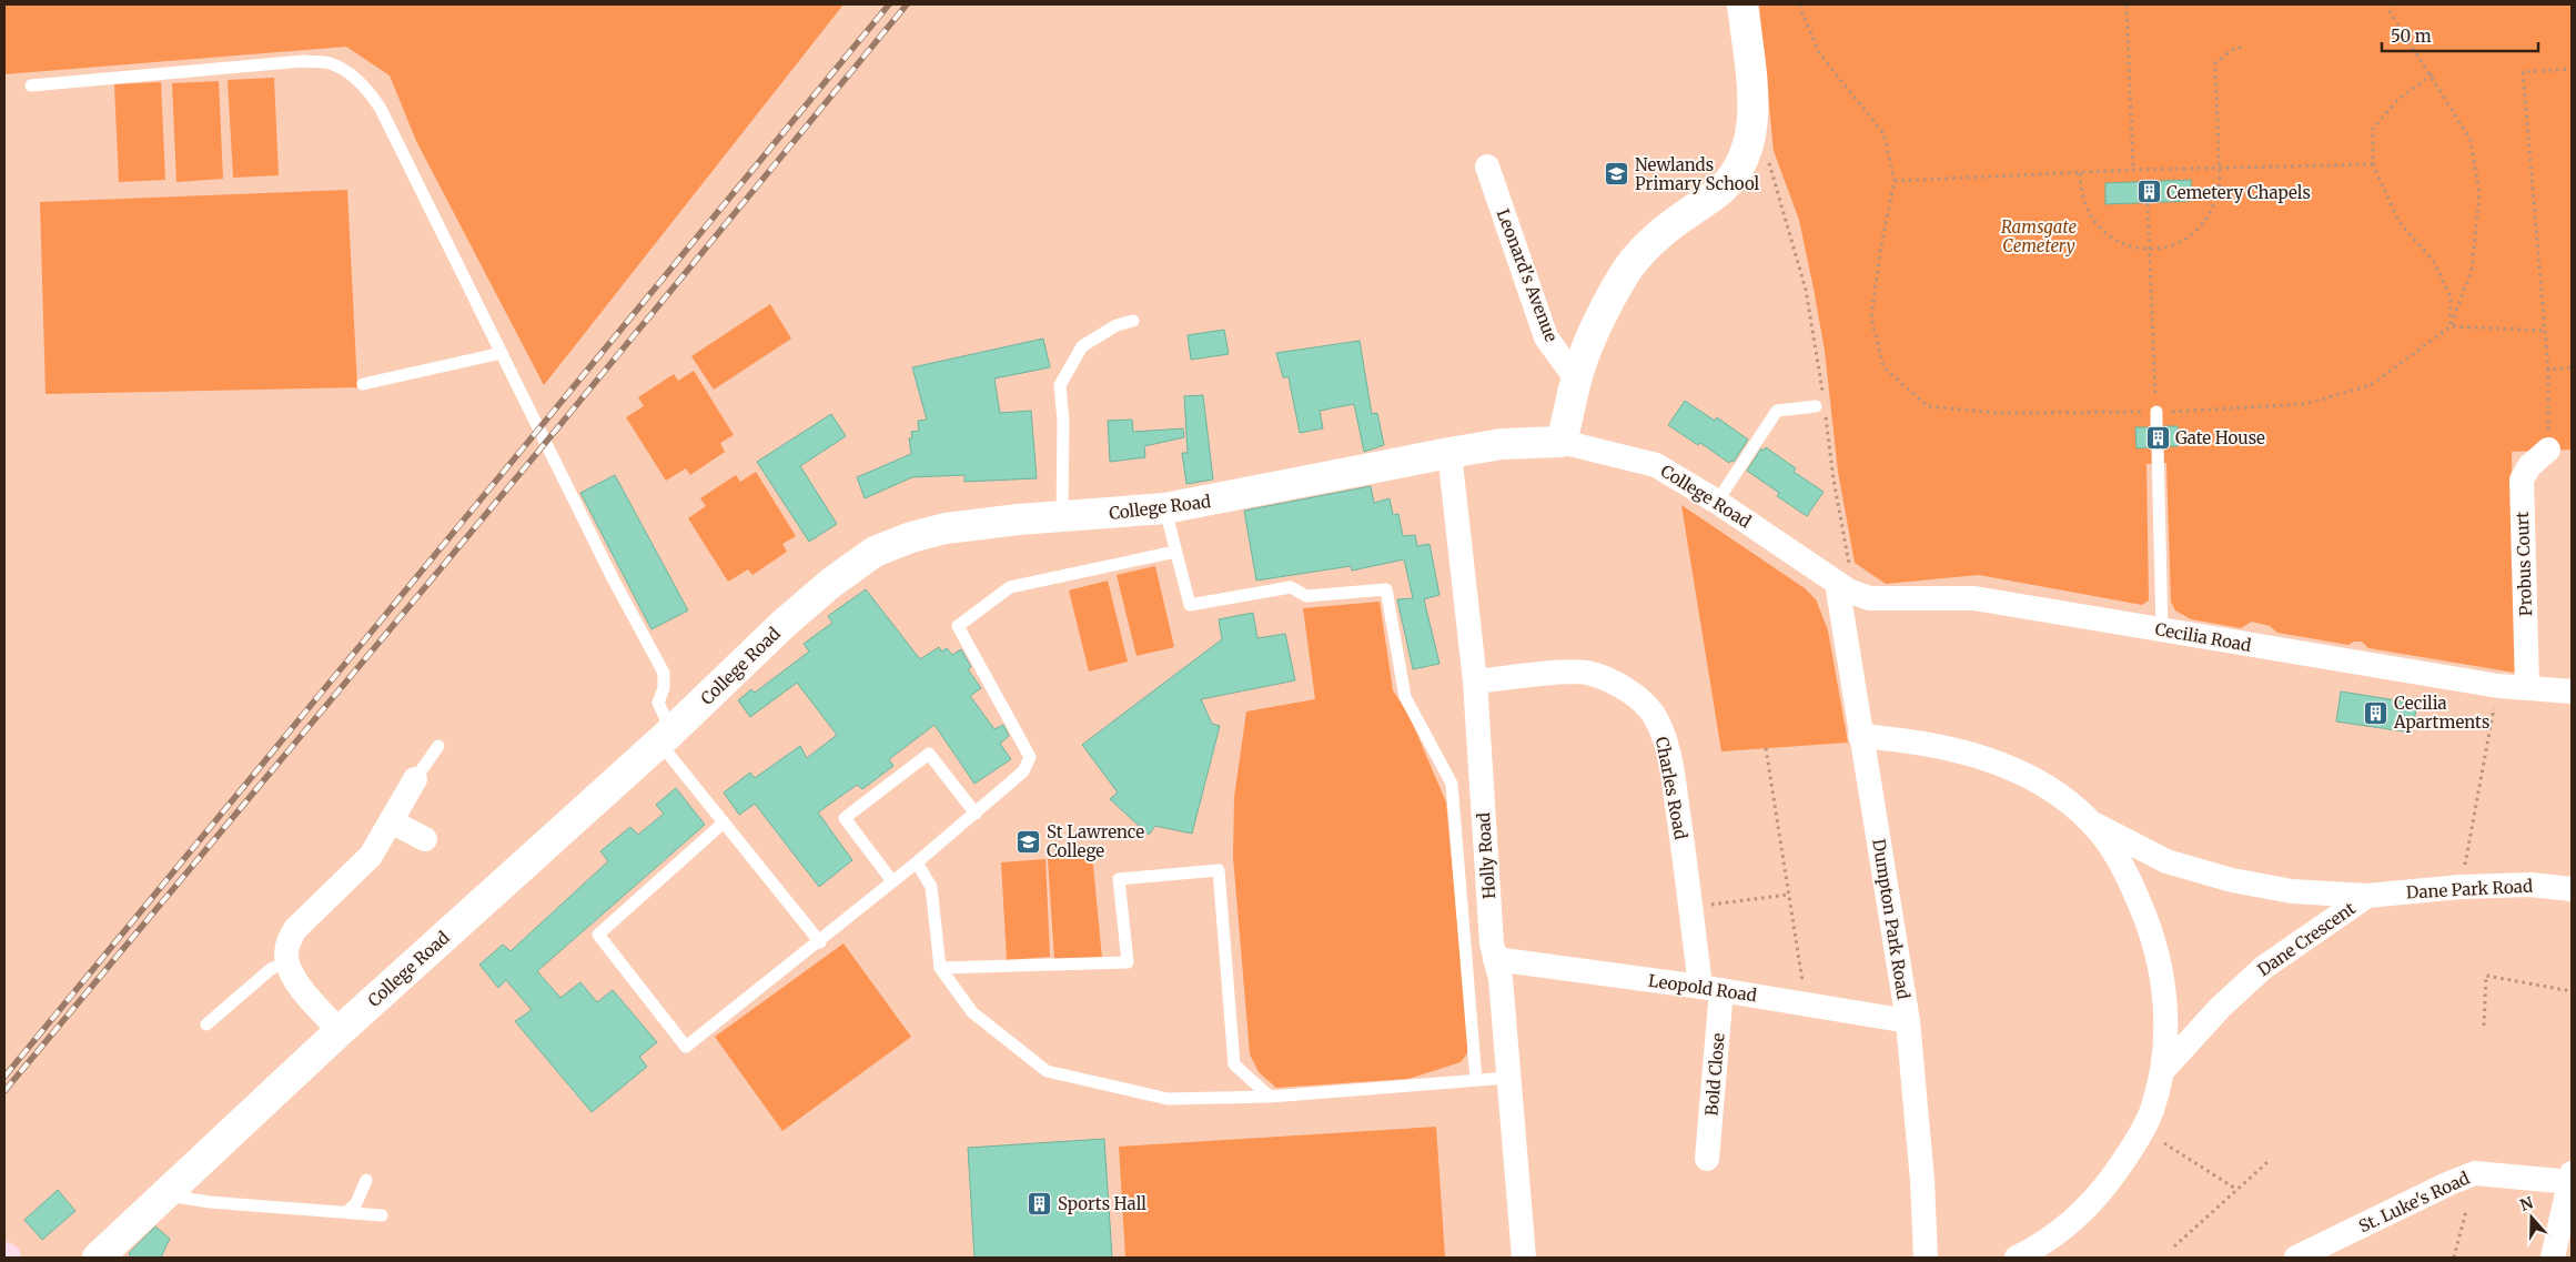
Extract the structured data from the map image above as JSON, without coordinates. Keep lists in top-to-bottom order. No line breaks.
{"streets":{"street":["Leonard's Avenue","College Road","Probus Court","Cecilia Road","Charles Road","Holly Road","Dane Park Road","Dumpton Park Road","Dane Crescent","Leopold Road","Bold Close","St. Luke's Road"]},"crossings":[["College Road","Cecilia Road"],["College Road","Holly Road"],["College Road","Dumpton Park Road"],["Probus Court","Cecilia Road"],["Cecilia Road","Dumpton Park Road"],["Charles Road","Holly Road"],["Charles Road","Leopold Road"],["Charles Road","Bold Close"],["Holly Road","Leopold Road"],["Dane Park Road","Dane Crescent"],["Dumpton Park Road","Dane Crescent"],["Dumpton Park Road","Leopold Road"],["Leopold Road","Bold Close"]],"parks":["Ramsgate Cemetery"],"places":{"school or university":["Newlands Primary School","St Lawrence College"],"building":["Cemetery Chapels","Gate House","Cecilia Apartments","Sports Hall"]},"scale_bar":"50 m","north":"top"}
